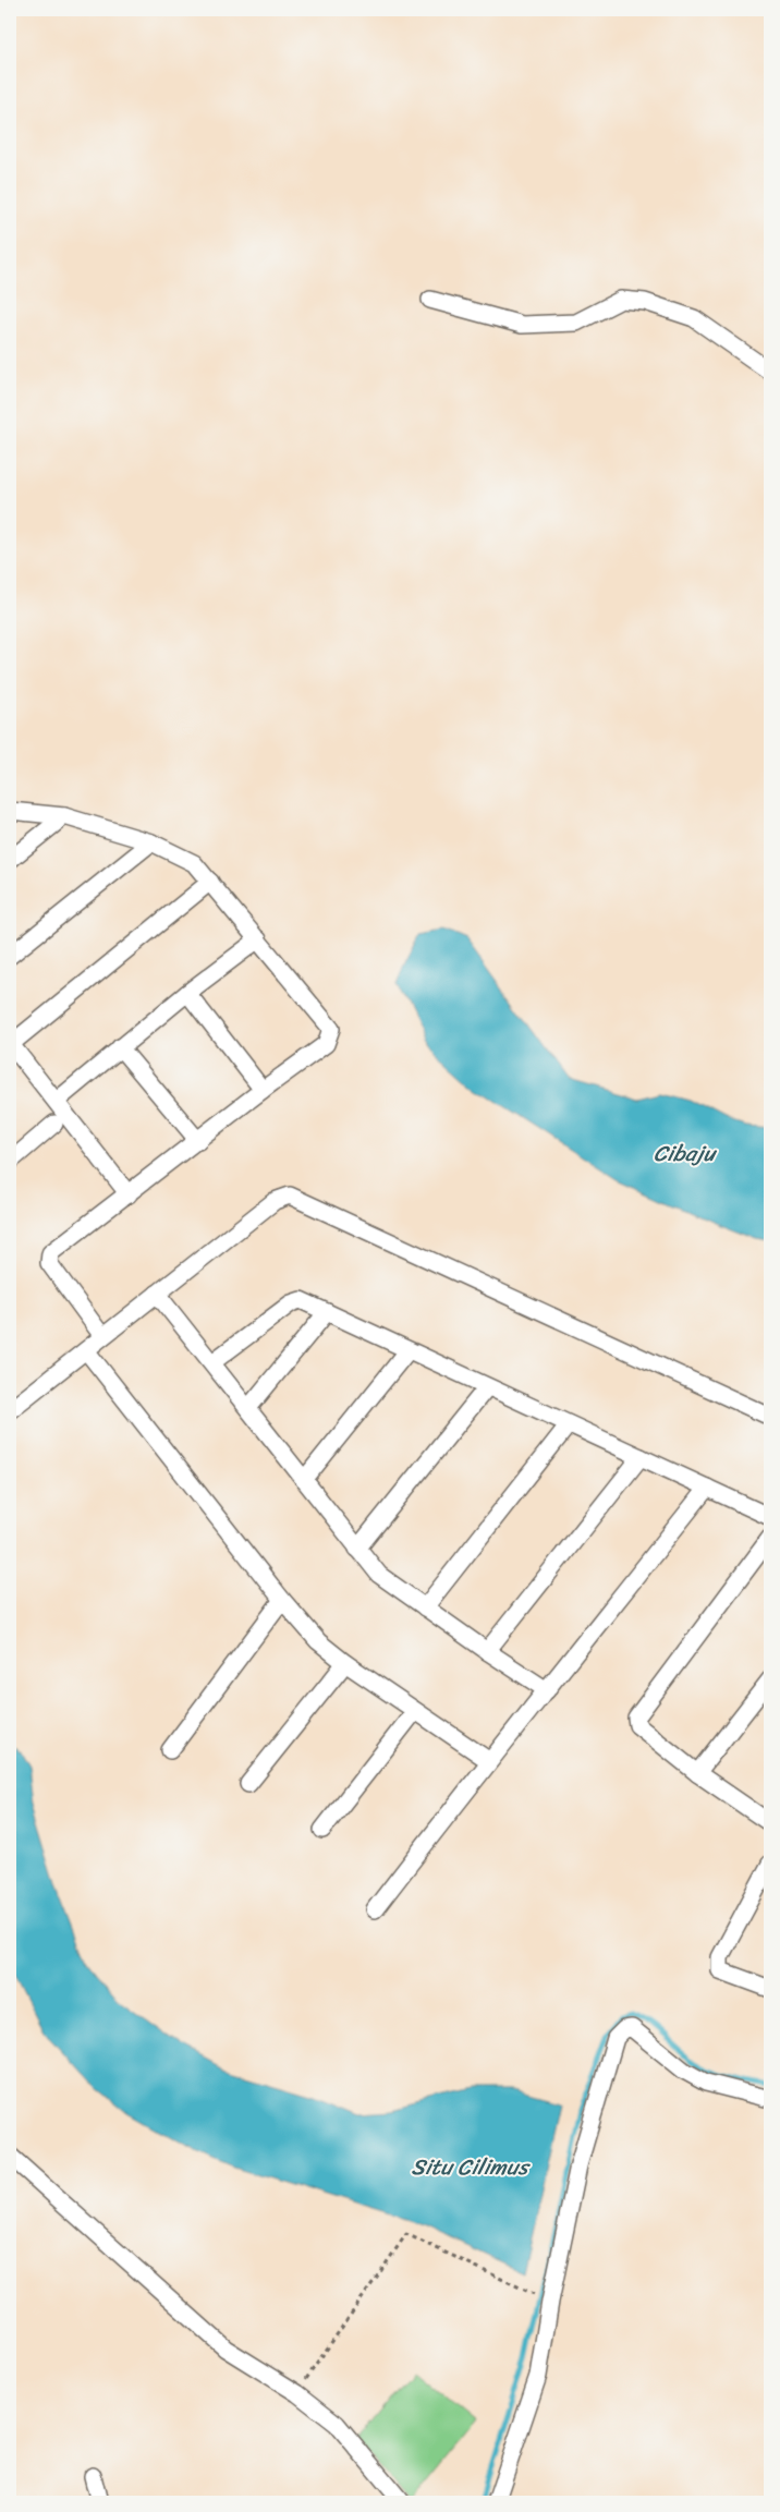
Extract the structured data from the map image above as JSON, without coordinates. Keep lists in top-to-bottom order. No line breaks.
{"water":["Cibaju","Situ Cilimus"]}
